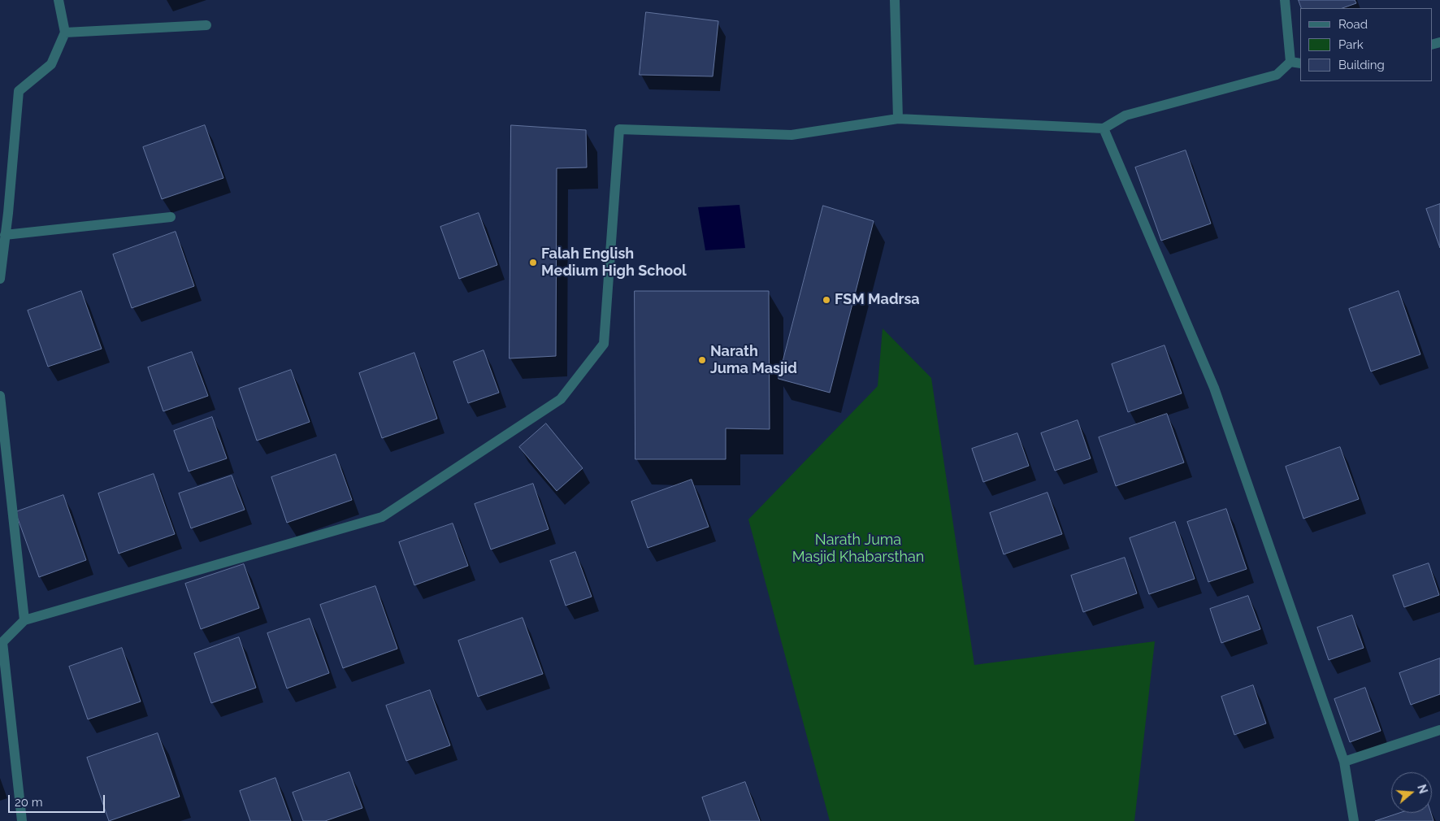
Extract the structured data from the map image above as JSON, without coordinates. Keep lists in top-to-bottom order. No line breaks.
{"parks":["Narath Juma Masjid Khabarsthan"],"places":["Falah English Medium High School","FSM Madrsa","Narath Juma Masjid"],"legend":["Road","Park","Building"],"scale_bar":"20 m","north":"right"}
